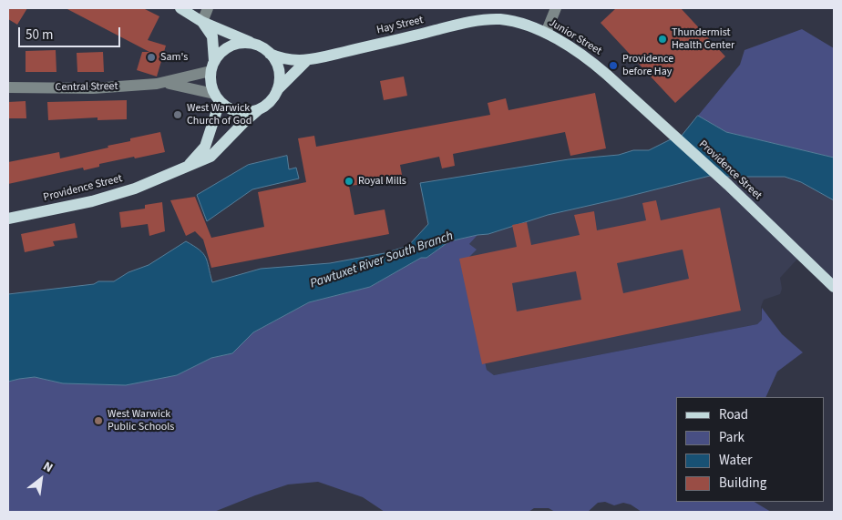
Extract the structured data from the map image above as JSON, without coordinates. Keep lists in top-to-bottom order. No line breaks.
{"streets":{"main road":["Hay Street","Junior Street","Providence Street"],"street":["Central Street"]},"crossings":[["Hay Street","Junior Street"],["Hay Street","Providence Street"],["Junior Street","Providence Street"]],"water":["Pawtuxet River South Branch"],"places":["Thundermist Health Center","Sam's","Providence before Hay","West Warwick Church of God","Royal Mills","West Warwick Public Schools"],"legend":["Road","Park","Water","Building"],"scale_bar":"50 m","north":"top right"}
